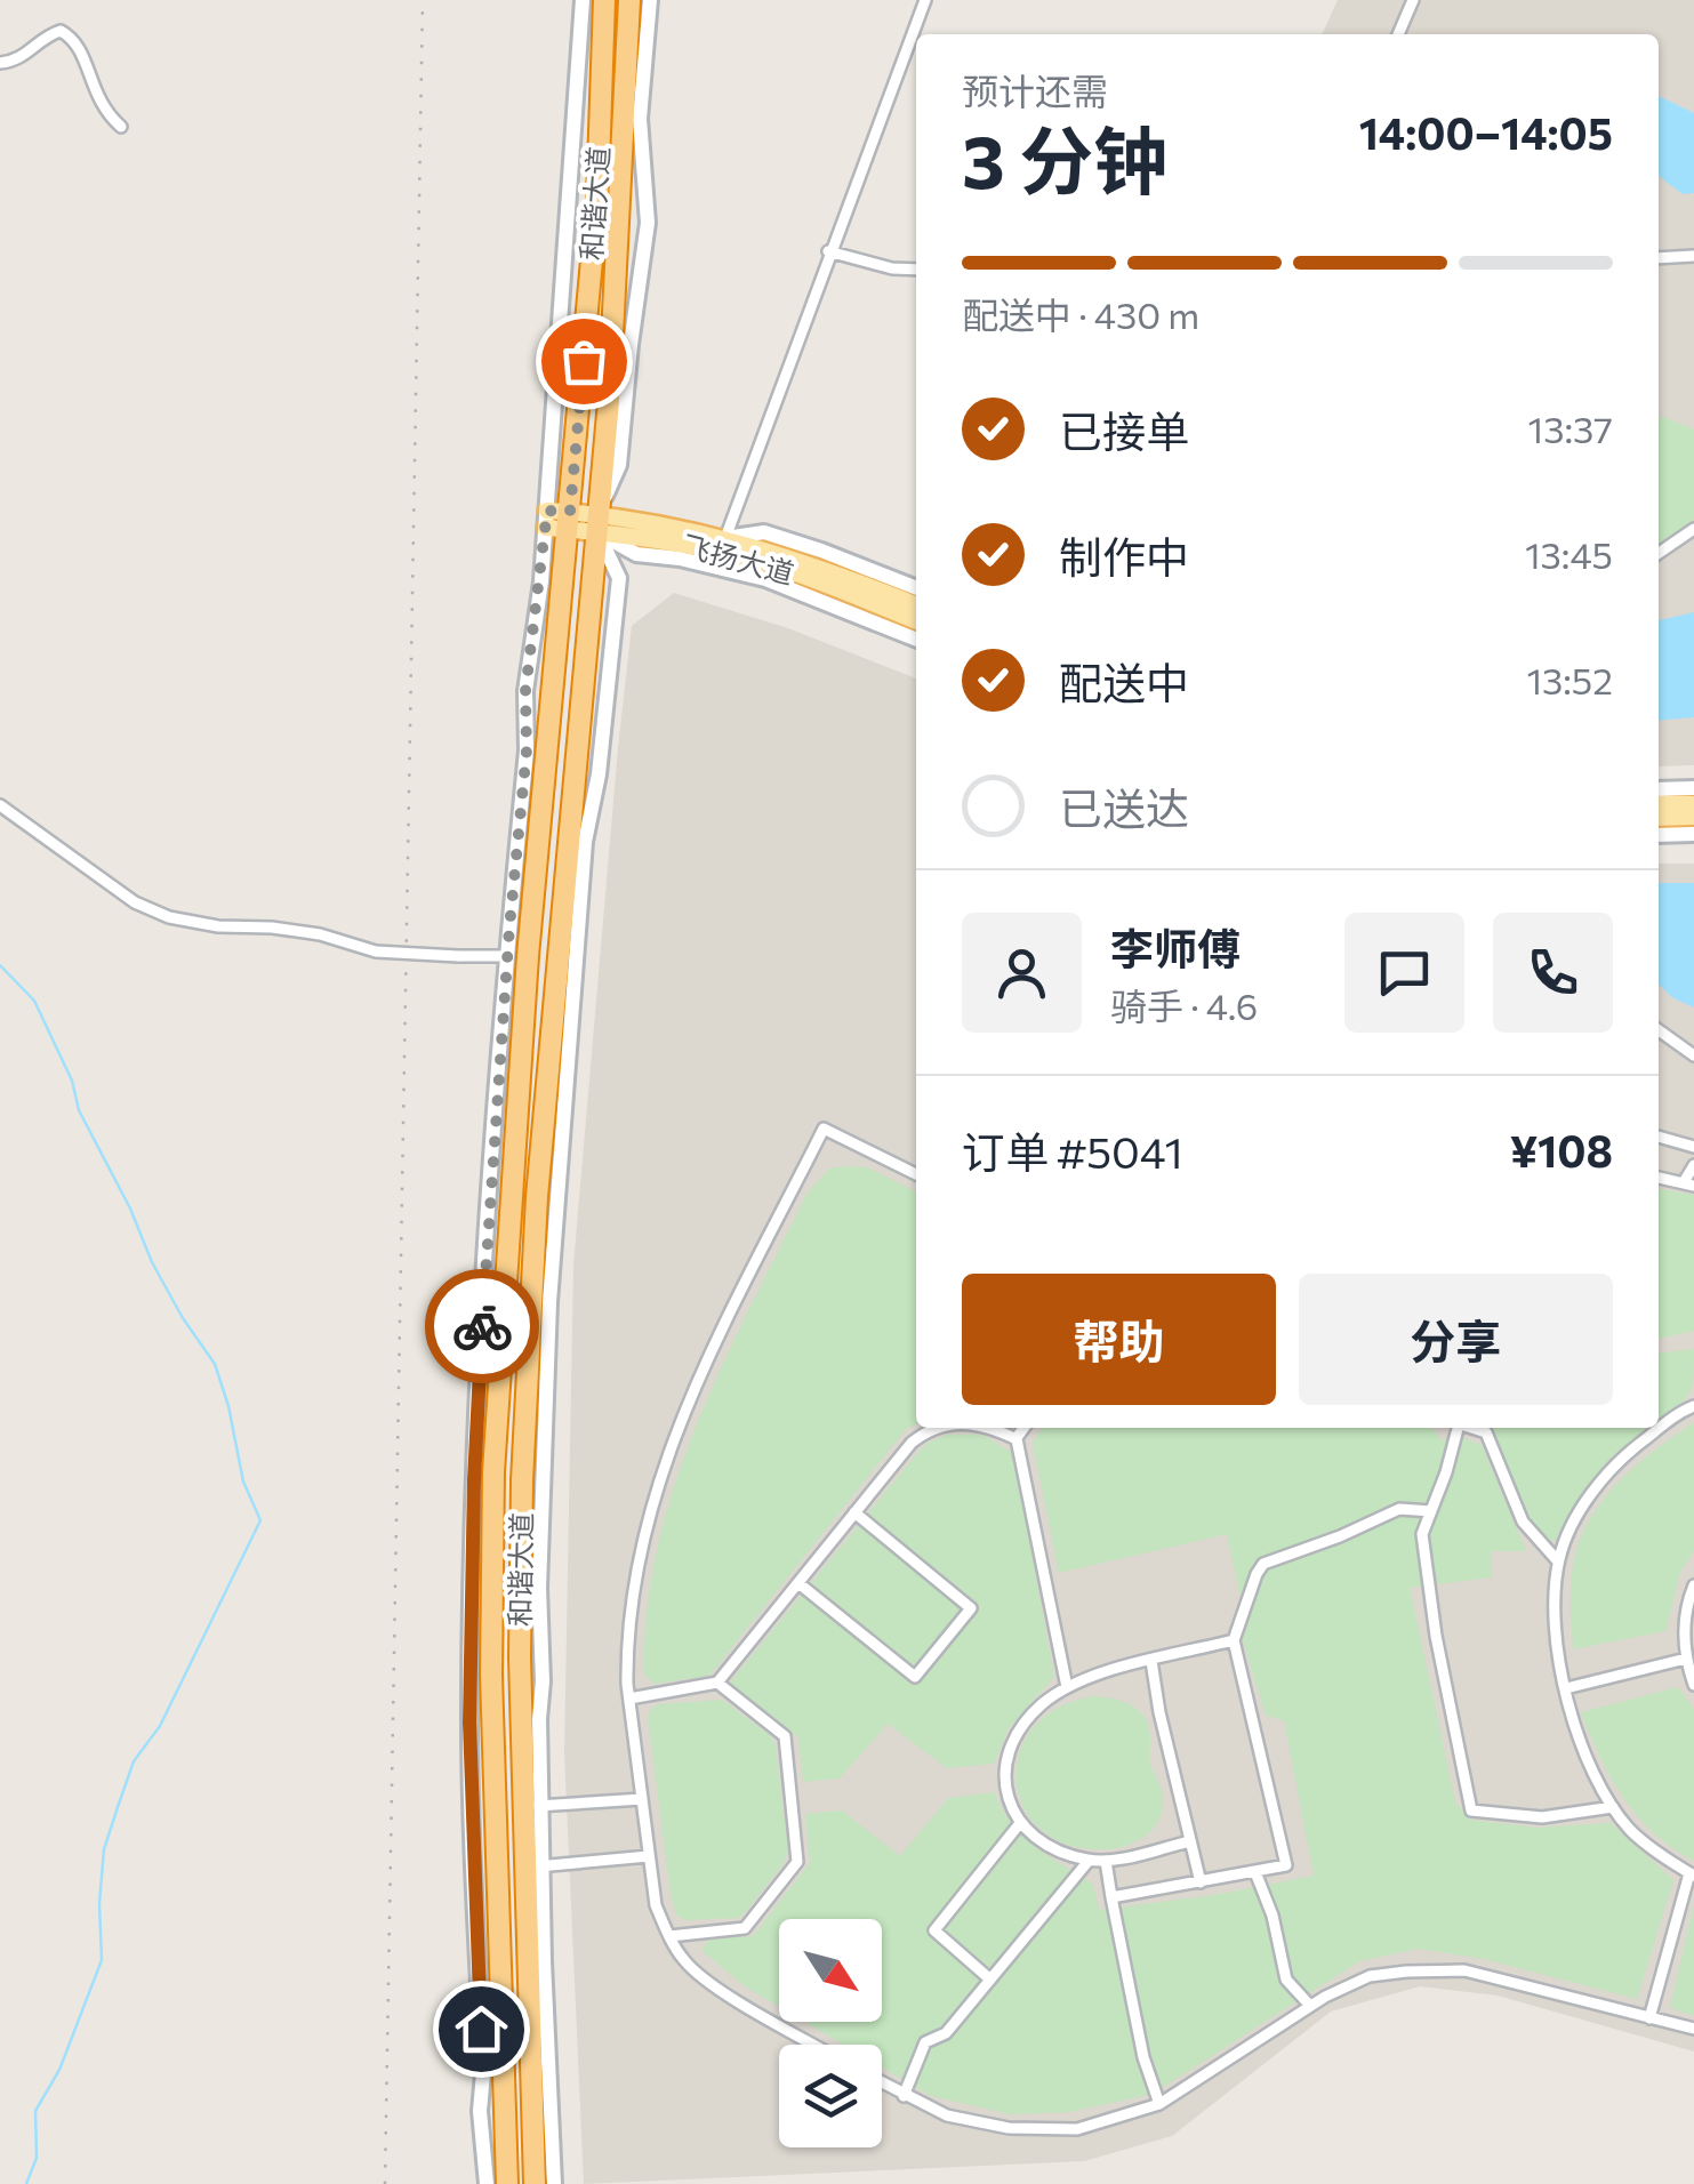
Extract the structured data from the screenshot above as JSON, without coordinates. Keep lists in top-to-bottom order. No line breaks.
{"streets":{"highway":["和谐大道"],"main road":["飞扬大道"]},"crossings":[["和谐大道","飞扬大道"]],"north":"bottom right","page":{"heading":["3 分钟","预计还需","14:00–14:05"],"panel":["李师傅","骑手 · 4.6","订单 #5041","¥108"],"bar":"配送中 · 430 m","list":[["已接单","13:37"],["制作中","13:45"],["配送中","13:52"],"已送达"],"buttons":["帮助","分享"]}}
